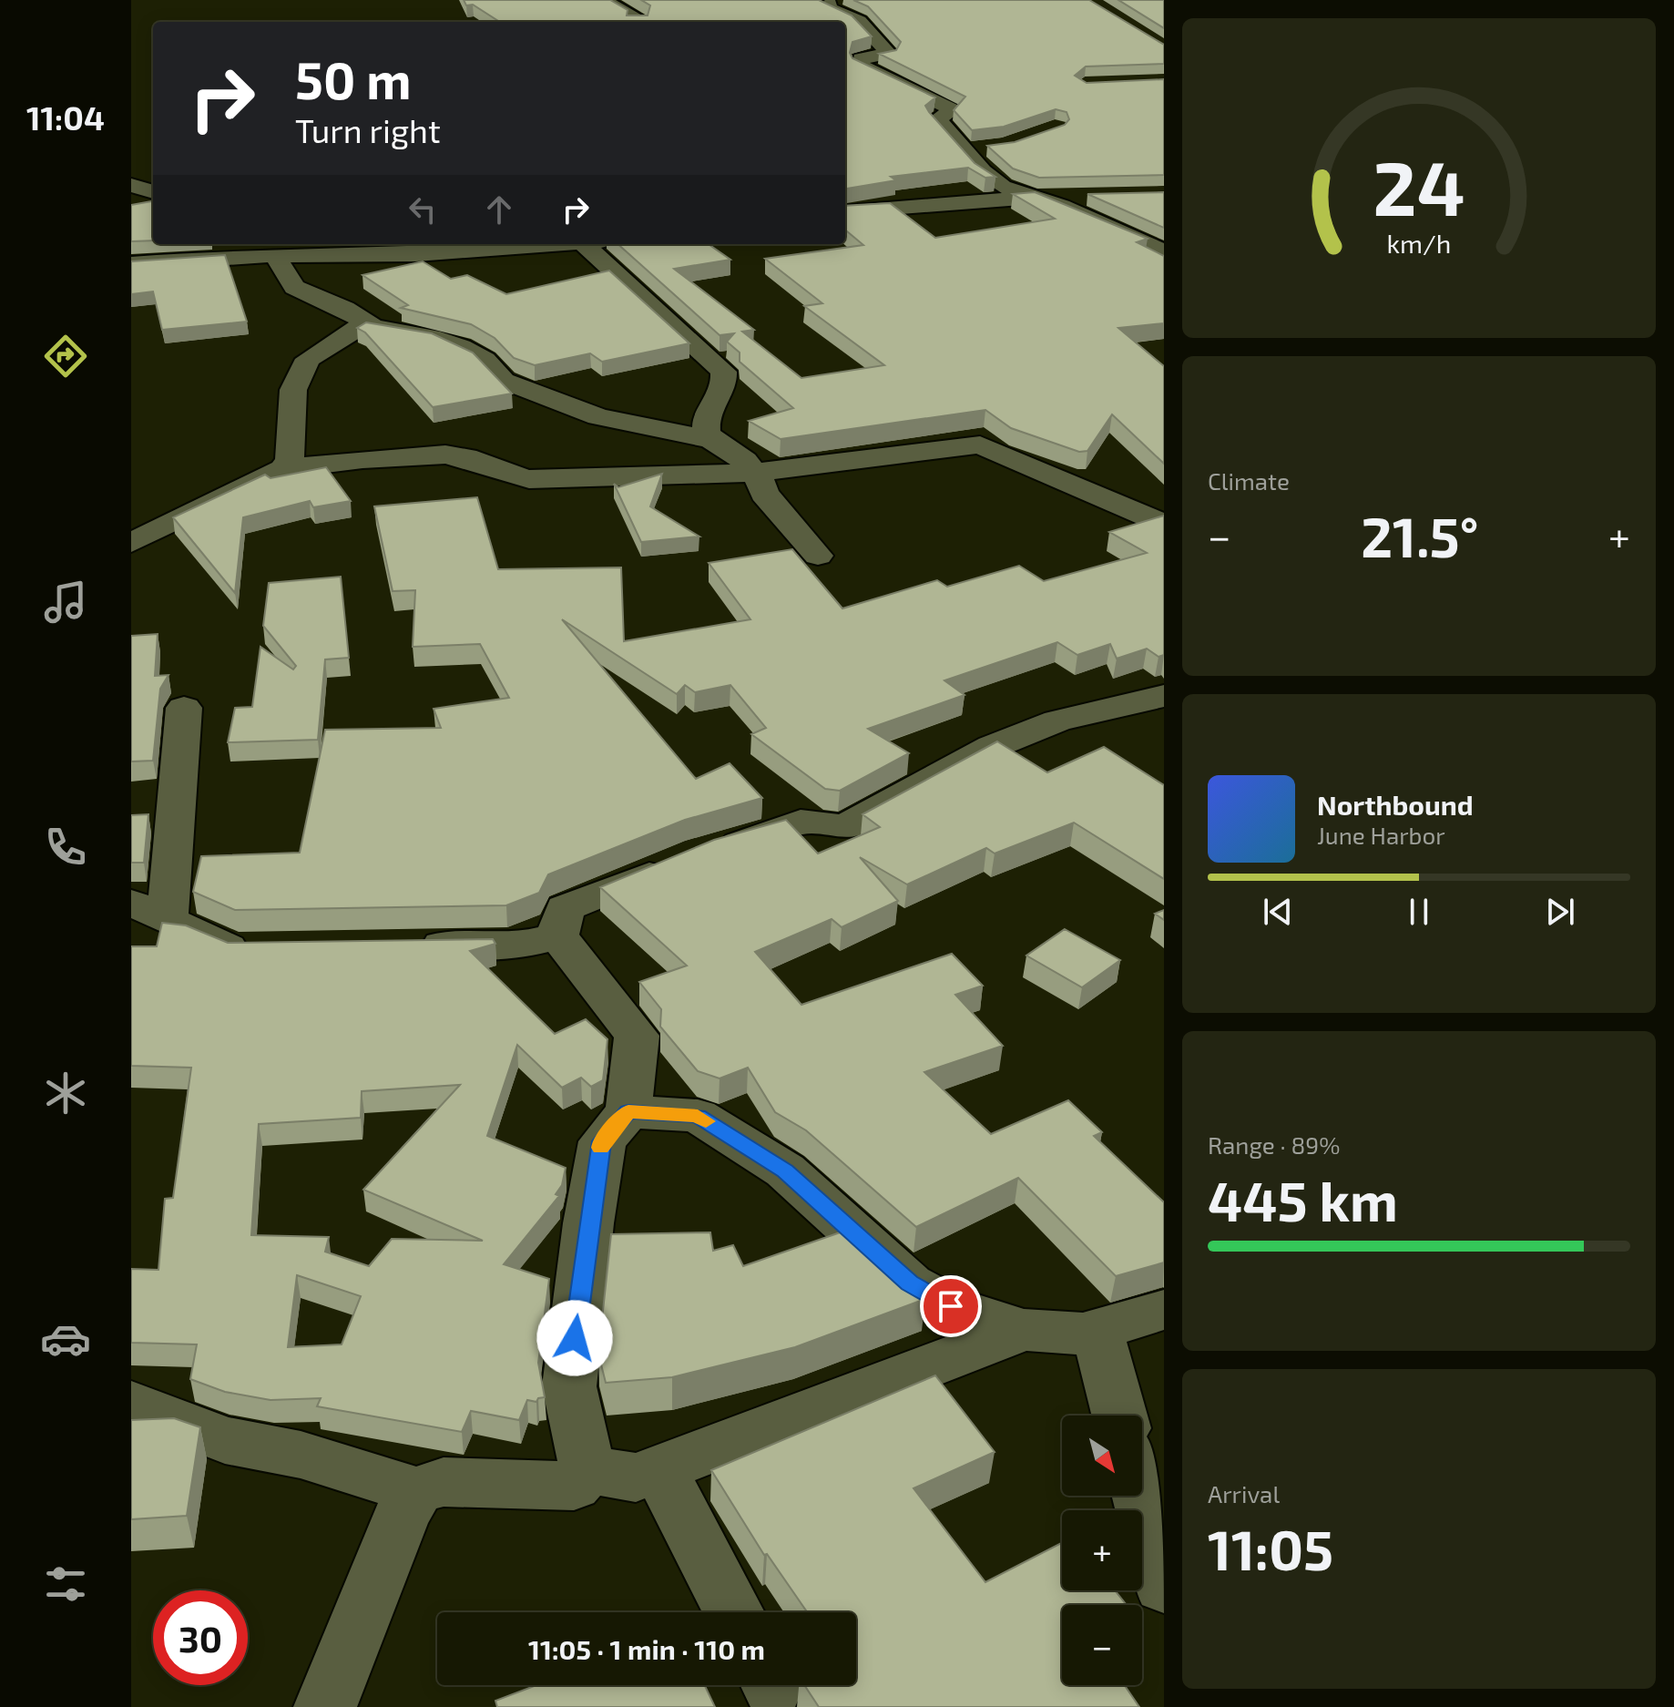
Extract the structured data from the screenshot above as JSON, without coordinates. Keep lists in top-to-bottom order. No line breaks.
{"north":"bottom right","page":{"tabs":"11:04","turn":["50 m","Turn right"],"tile":["Climate",["Range · 89%","445 km"],["Arrival","11:05"]],"heat":["−","21.5°","+"],"song":["Northbound","June Harbor"],"map_buttons":["+","−"],"limit":"30","trip":"11:05 · 1 min · 110 m","gauge":["24","km/h"]}}
